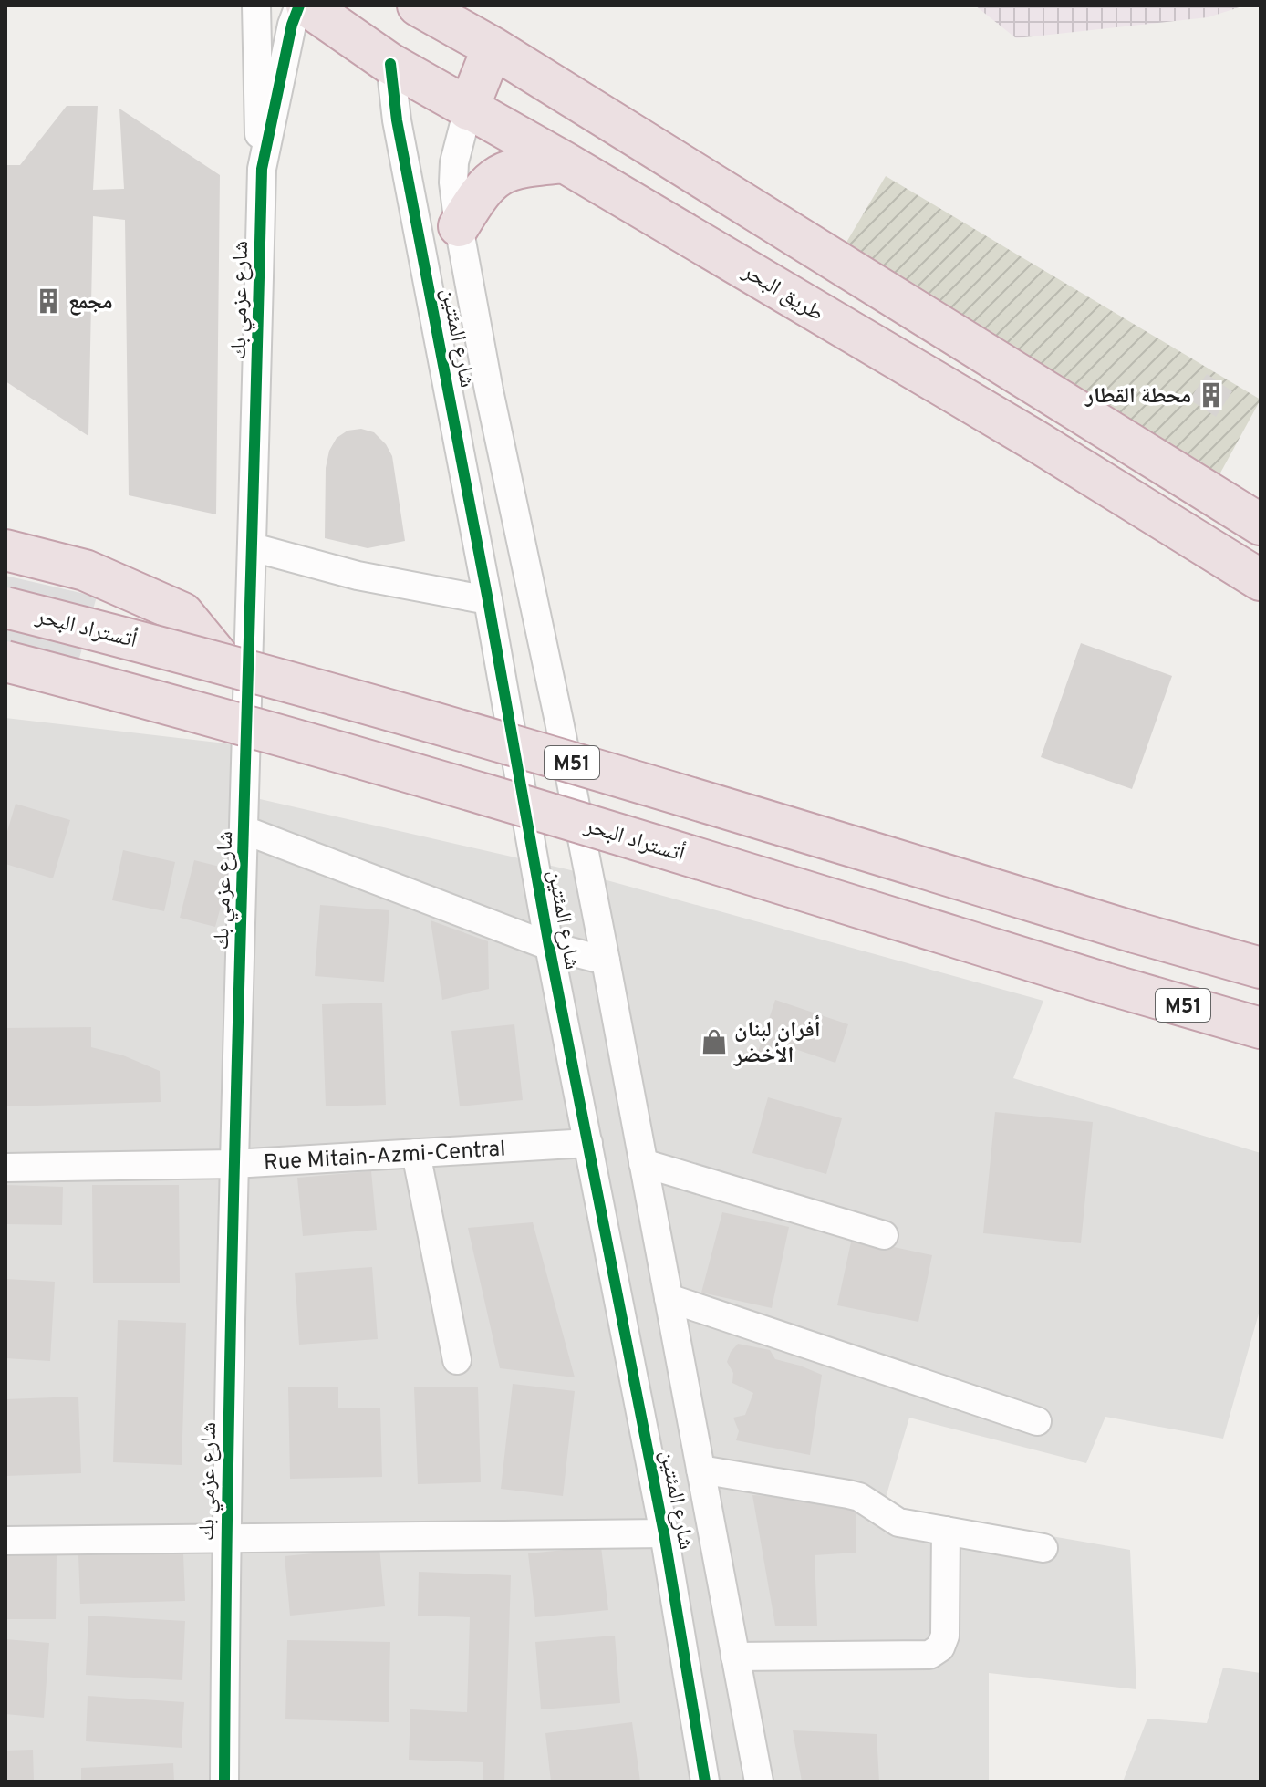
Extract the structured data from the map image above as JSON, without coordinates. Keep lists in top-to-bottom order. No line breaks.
{"streets":{"highway":["طريق البحر","أتستراد البحر","M51"],"street":["شارع عزمي بك","شارع المئتين","Rue Mitain-Azmi-Central"]},"crossings":[["طريق البحر","شارع المئتين"],["شارع عزمي بك","Rue Mitain-Azmi-Central"],["شارع المئتين","Rue Mitain-Azmi-Central"]],"places":{"building":["مجمع","محطة القطار"],"shop":["أفران لبنان الأخضر"]}}
